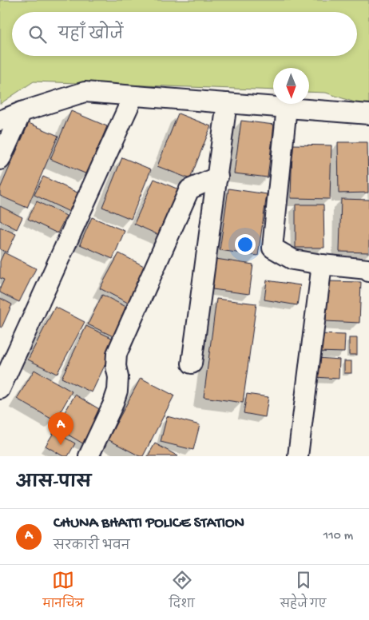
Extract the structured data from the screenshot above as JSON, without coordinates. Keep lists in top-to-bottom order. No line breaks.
{"north":"bottom","page":{"search":"यहाँ खोजें","pins":"A","heading":"आस-पास","list":[{"mark":"A","name":"CHUNA BHATTI POLICE STATION","note":"सरकारी भवन","value":"110 m"}],"nav":["मानचित्र","दिशा","सहेजे गए"]}}
